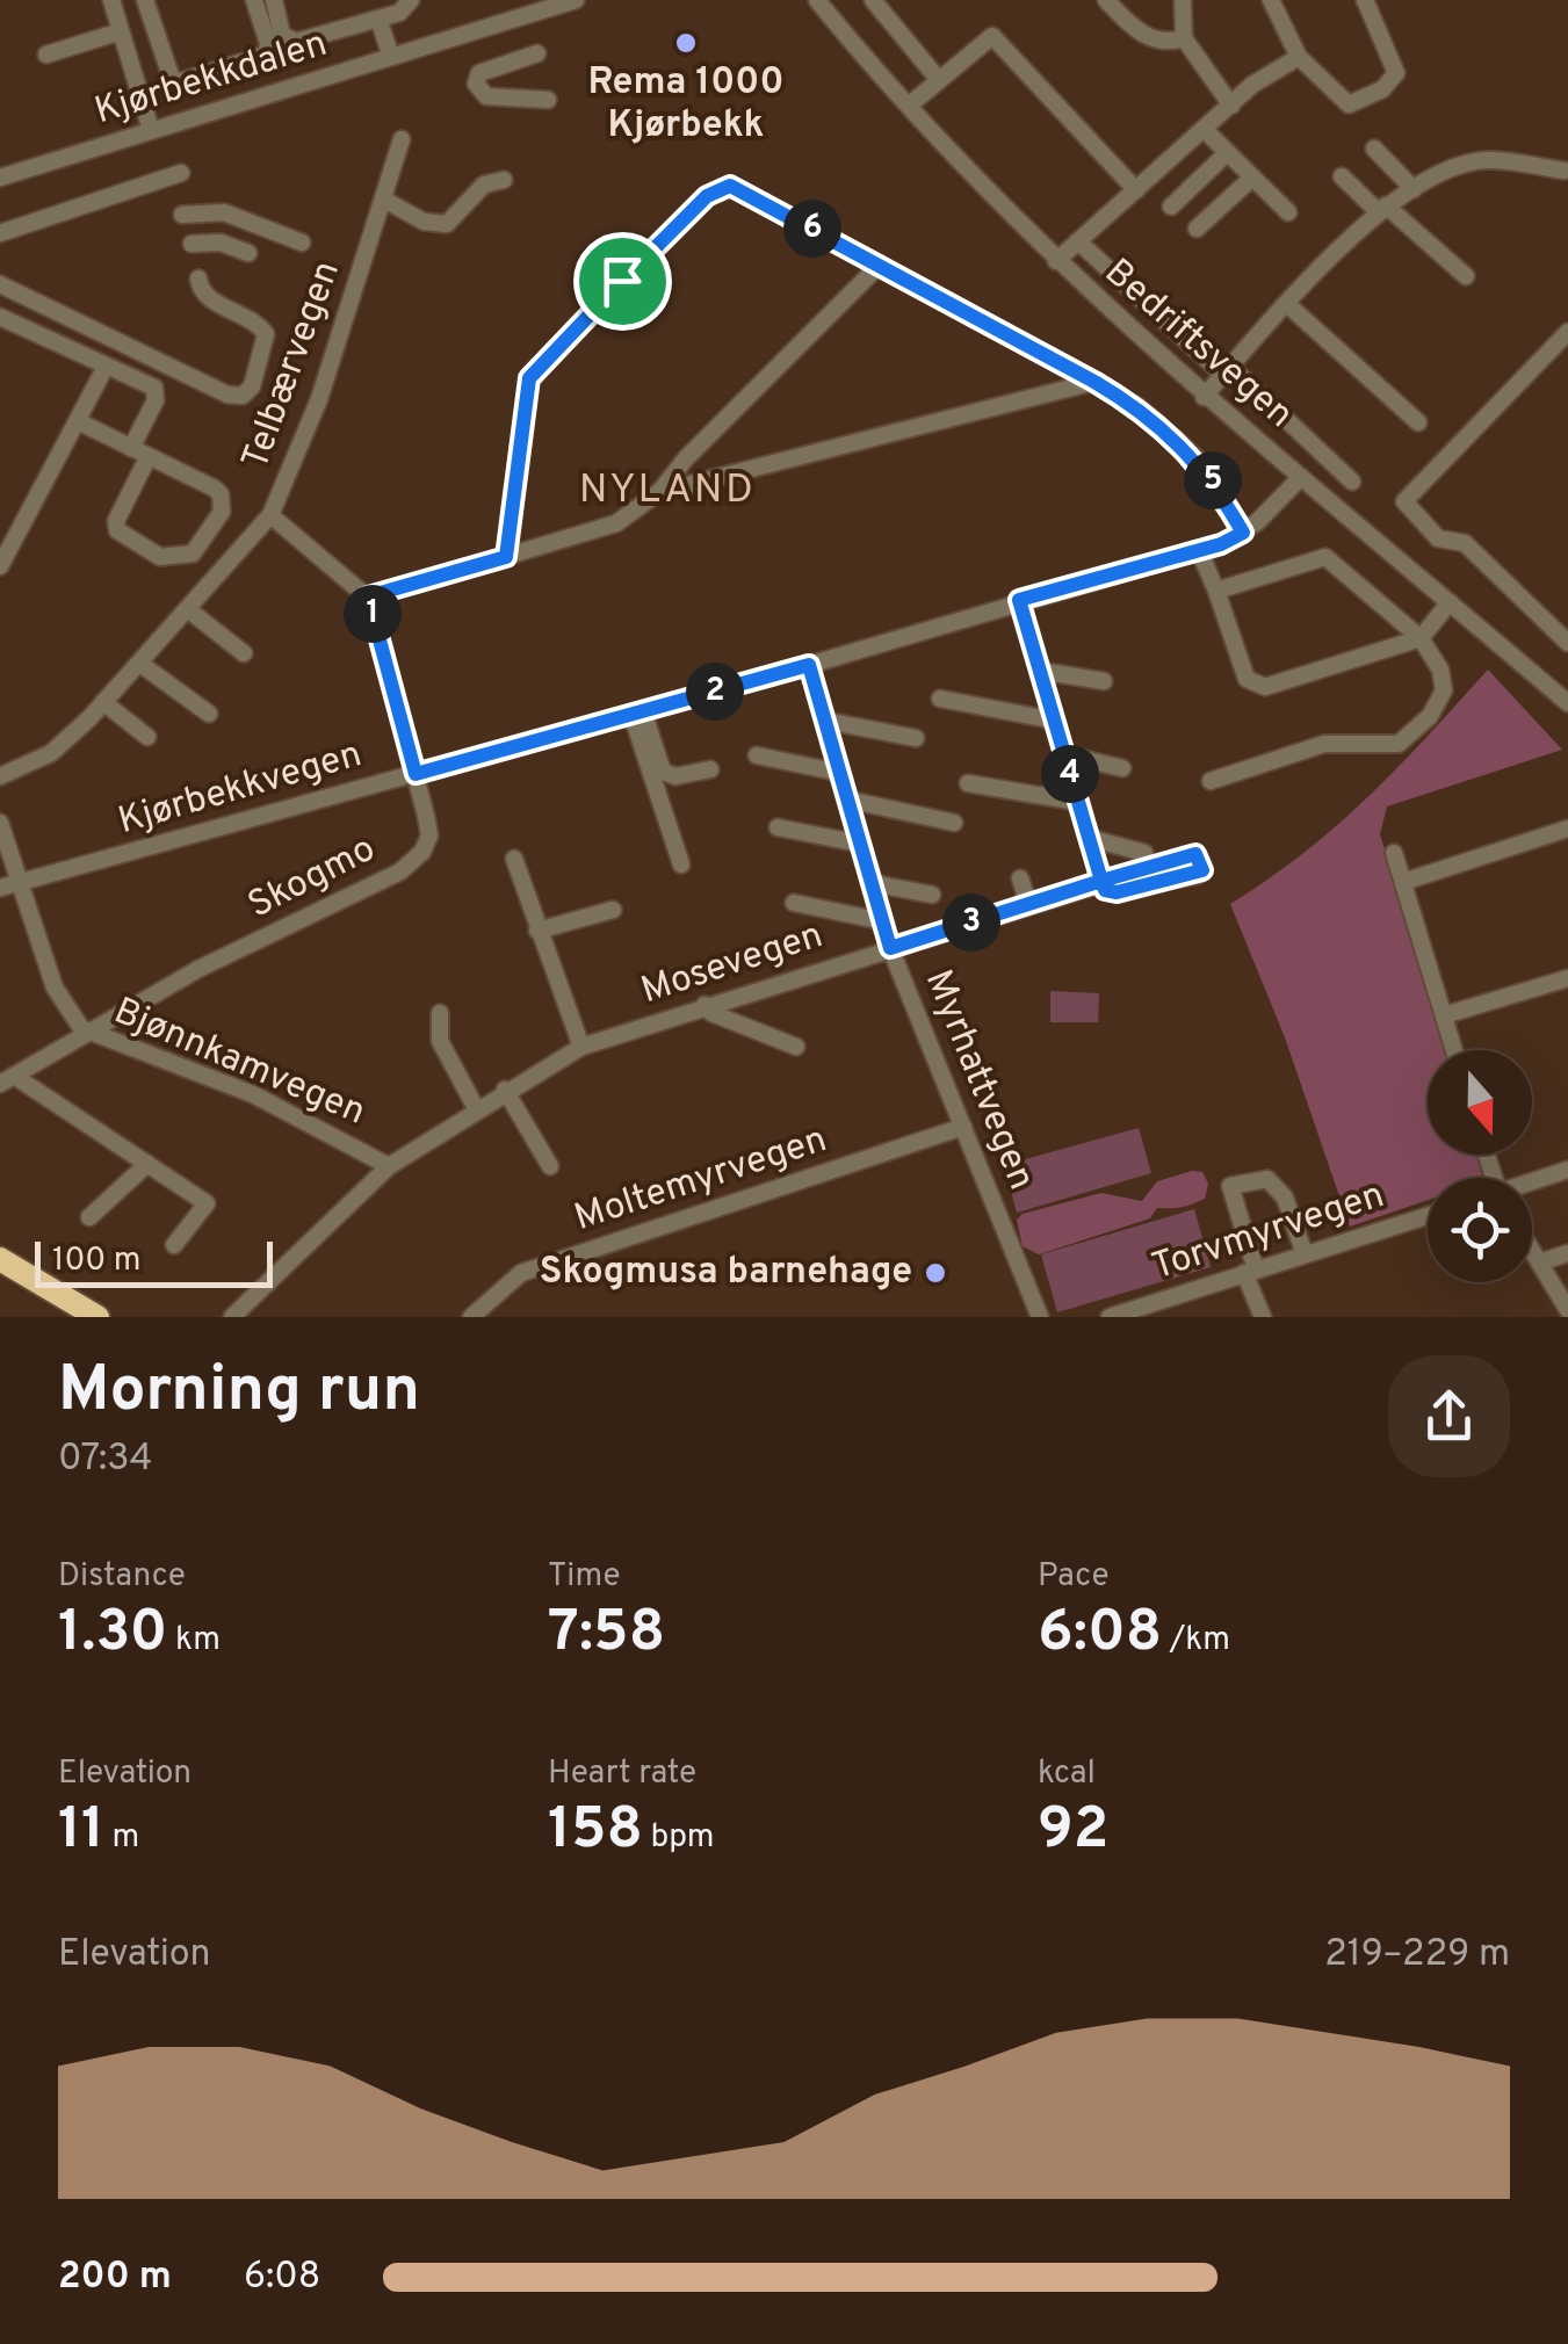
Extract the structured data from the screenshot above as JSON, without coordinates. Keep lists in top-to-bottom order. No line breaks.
{"streets":{"street":["Kjørbekkdalen","Bedriftsvegen","Telbærvegen","Kjørbekkvegen","Skogmo","Mosevegen","Bjønnkamvegen","Myrhattvegen","Moltemyrvegen","Torvmyrvegen"]},"crossings":[["Bedriftsvegen","Kjørbekkvegen"],["Kjørbekkvegen","Skogmo"],["Kjørbekkvegen","Bjønnkamvegen"],["Kjørbekkvegen","Myrhattvegen"],["Skogmo","Bjønnkamvegen"],["Mosevegen","Bjønnkamvegen"],["Mosevegen","Myrhattvegen"],["Myrhattvegen","Moltemyrvegen"]],"districts":["NYLAND"],"places":["Rema 1000 Kjørbekk","Skogmusa barnehage"],"scale_bar":"100 m","north":"bottom","page":{"pins":["6","5","1","2","4","3"],"scale":"100 m","heading":["Morning run","07:34"],"stats":[["Distance","1.30 km"],["Time","7:58"],["Pace","6:08 /km"],["Elevation","11 m"],["Heart rate","158 bpm"],["kcal","92"]],"chart":["Elevation","219–229 m"],"list":[{"name":"200 m","note":"6:08"}]}}
